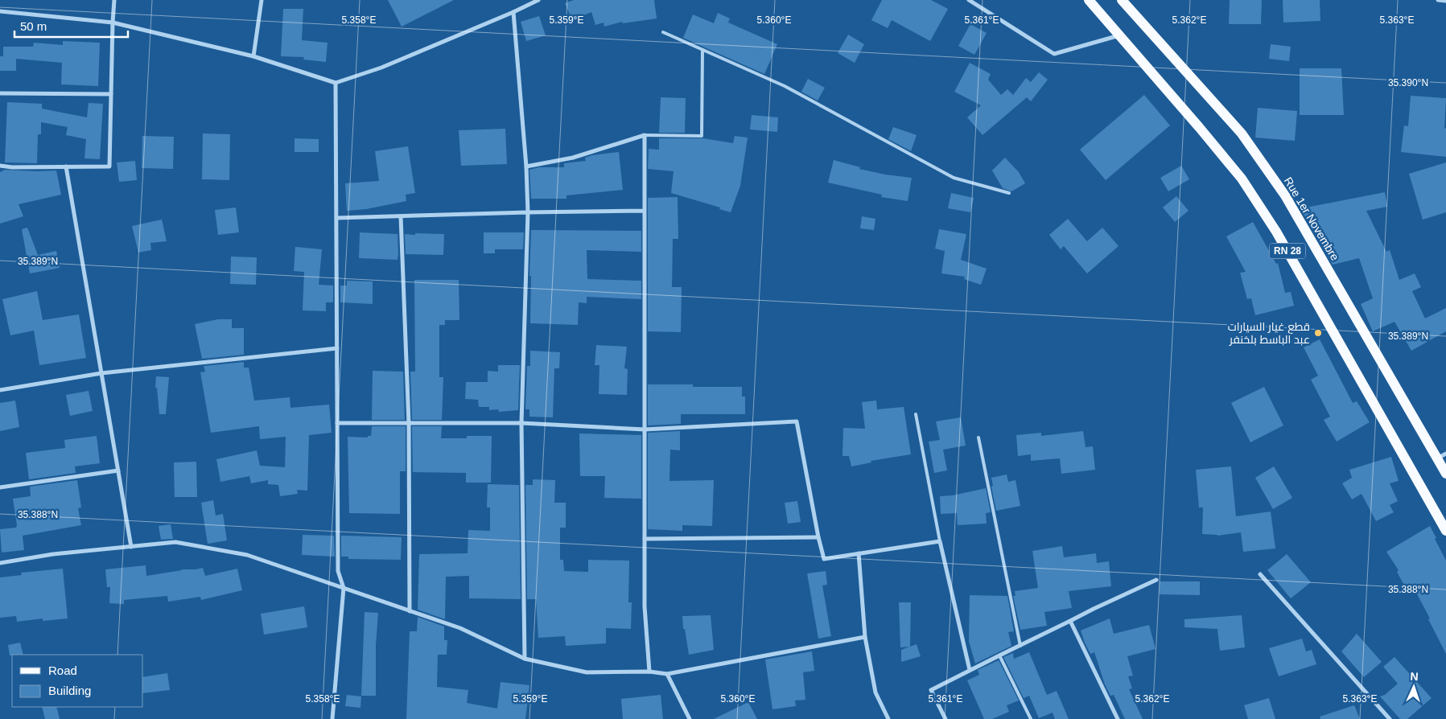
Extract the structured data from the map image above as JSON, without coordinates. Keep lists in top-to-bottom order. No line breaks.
{"streets":{"main road":["Rue 1er Novembre","RN 28"]},"places":["قطع غيار السيارات عبد الباسط بلخنفر"],"legend":["Road","Building"],"scale_bar":"50 m","north":"top","coordinates":["5.358°E","5.359°E","5.360°E","5.361°E","5.362°E","5.363°E","35.390°N","35.389°N","35.388°N"]}
